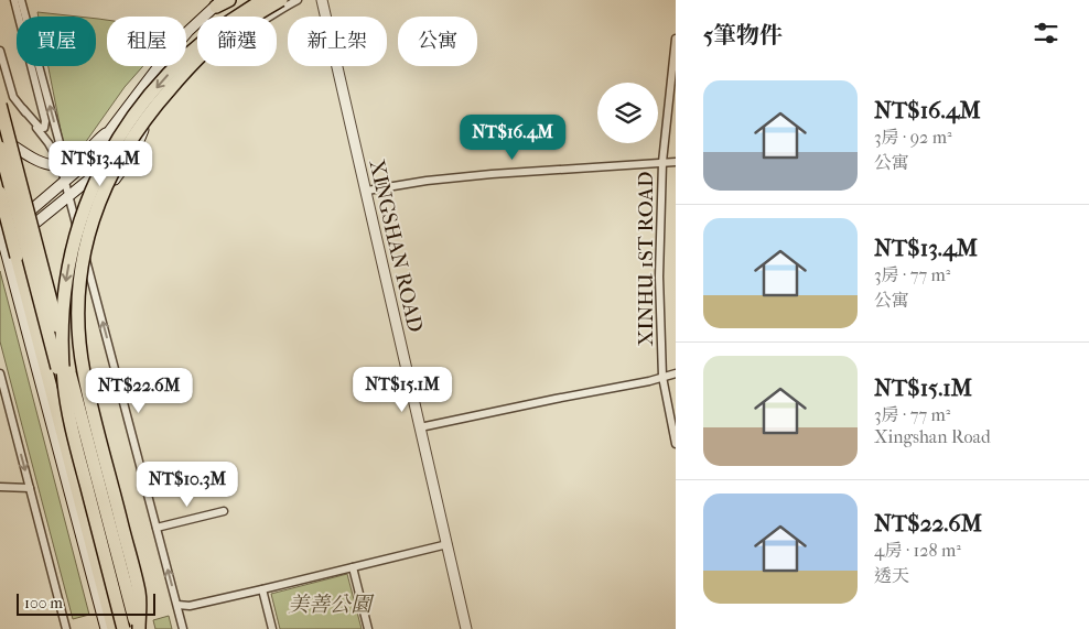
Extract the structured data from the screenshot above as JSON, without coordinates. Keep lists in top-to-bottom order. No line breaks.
{"streets":{"main road":["XINGSHAN ROAD"],"street":["XINHU 1ST ROAD"]},"parks":["美善公園"],"scale_bar":"100 m","page":{"heading":"5筆物件","chip":["買屋","租屋","篩選","新上架","公寓"],"list":[{"name":"NT$16.4M","note":"3房 · 92 m² · 公寓"},{"name":"NT$13.4M","note":"3房 · 77 m² · 公寓"},{"name":"NT$15.1M","note":"3房 · 77 m² · Xingshan Road"},{"name":"NT$22.6M","note":"4房 · 128 m² · 透天"}],"price":["NT$16.4M","NT$13.4M","NT$15.1M","NT$22.6M","NT$10.3M"],"scale":"100 m"}}
